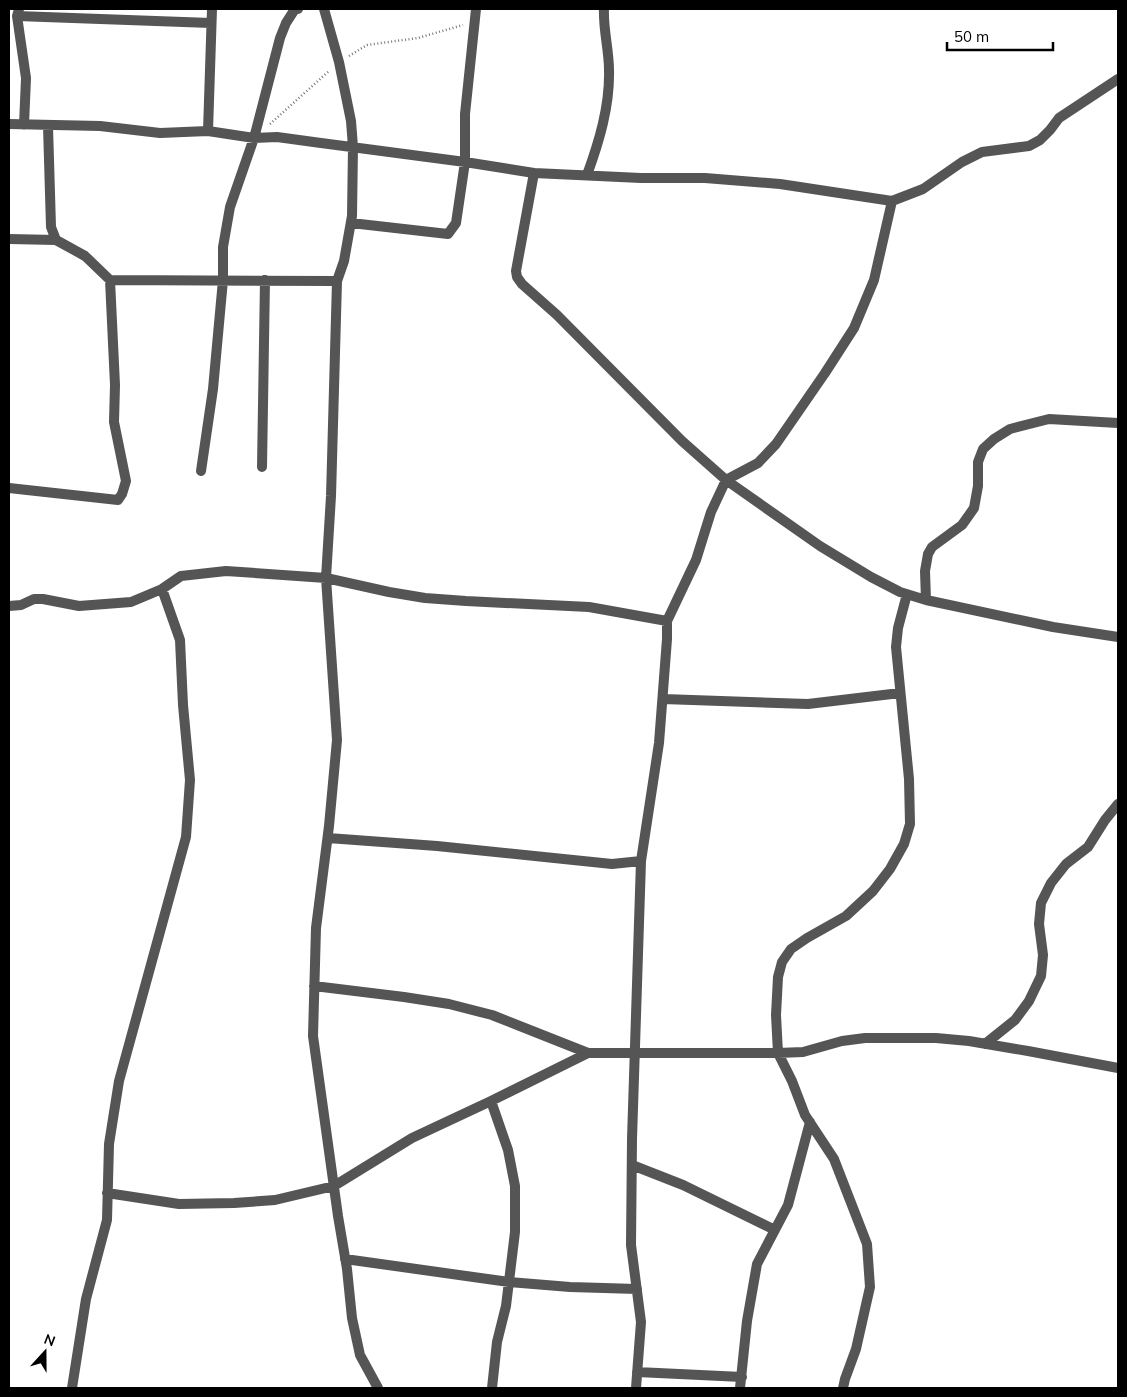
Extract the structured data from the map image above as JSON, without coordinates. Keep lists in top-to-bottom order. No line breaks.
{"scale_bar":"50 m","north":"top"}
